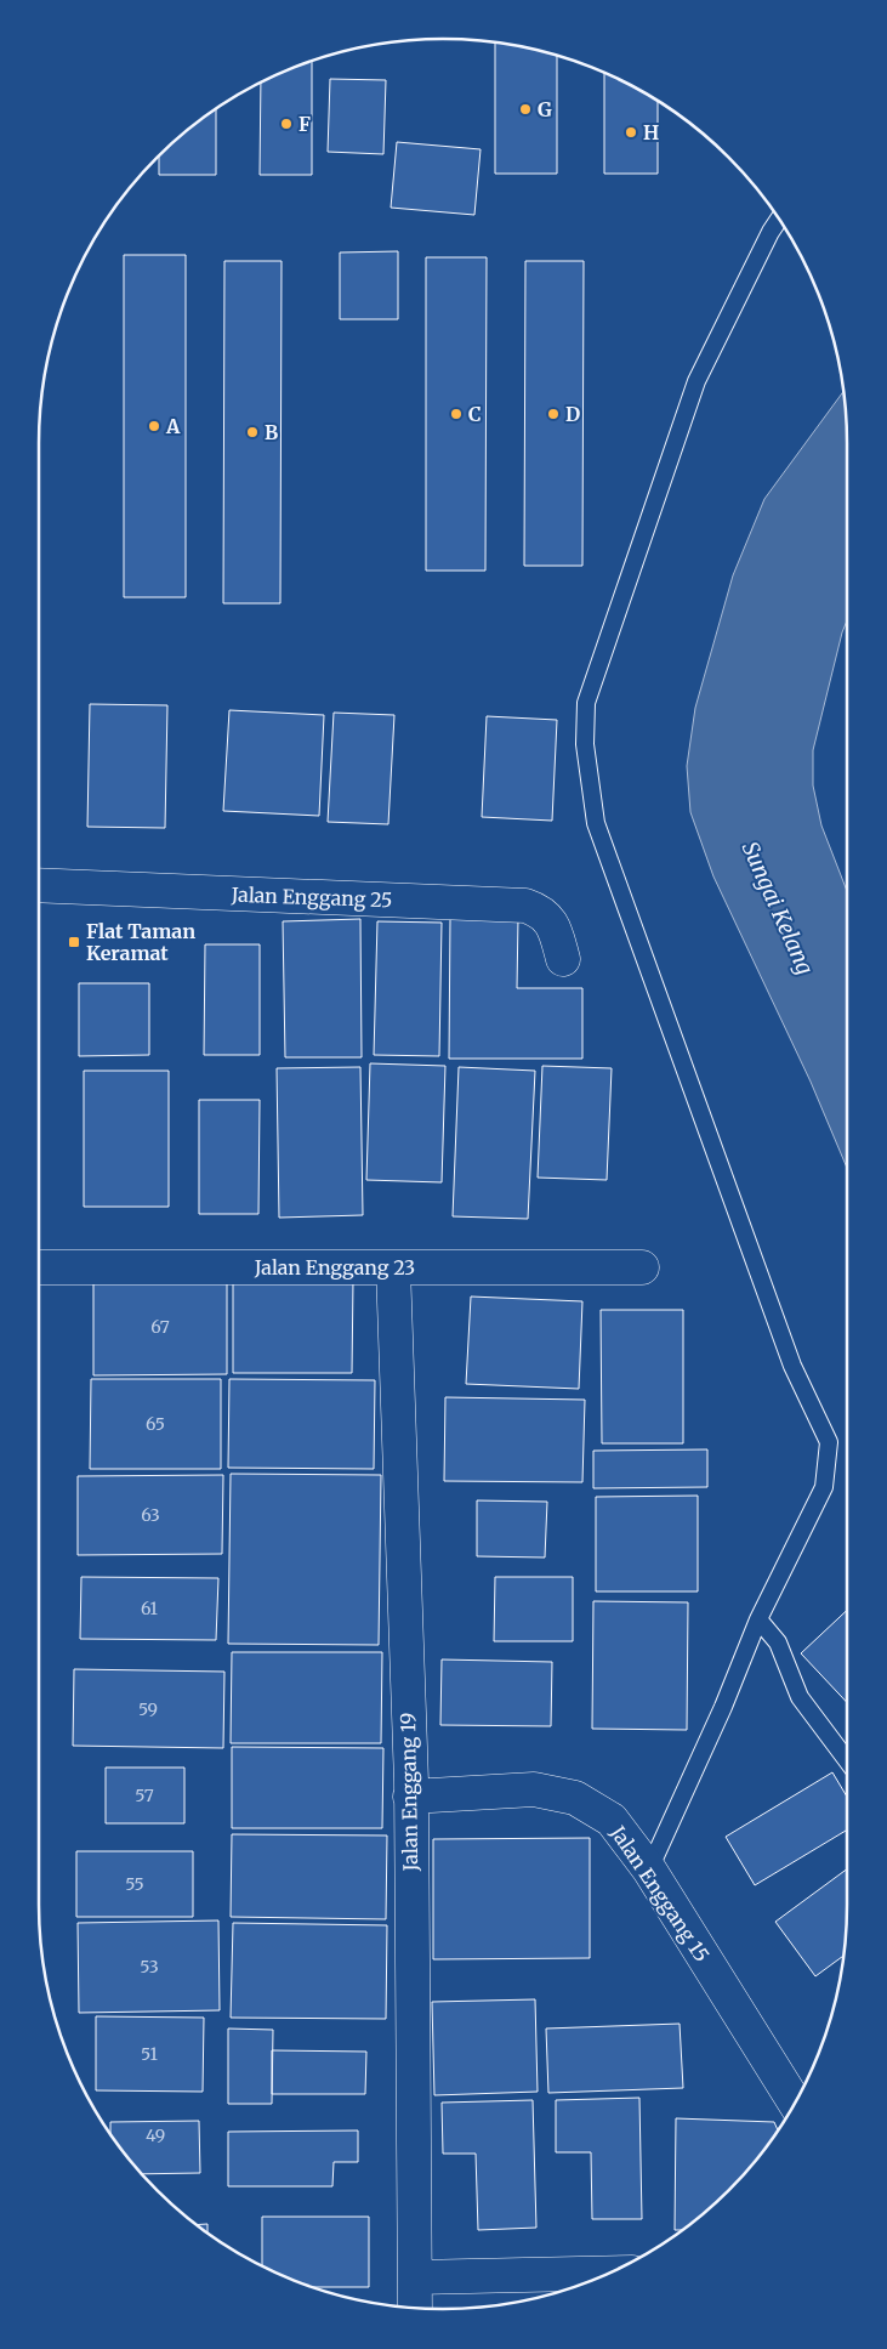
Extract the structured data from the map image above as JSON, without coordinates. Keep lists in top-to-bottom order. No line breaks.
{"streets":{"street":["Jalan Enggang 25","Jalan Enggang 23","Jalan Enggang 19","Jalan Enggang 15"]},"crossings":[["Jalan Enggang 23","Jalan Enggang 19"],["Jalan Enggang 19","Jalan Enggang 15"]],"water":["Sungai Kelang"],"places":{"other":["G","F","H","C","D","A","B"],"transit":["Flat Taman Keramat"]},"house_numbers":["67","65","63","61","59","57","55","53","51","49"]}
